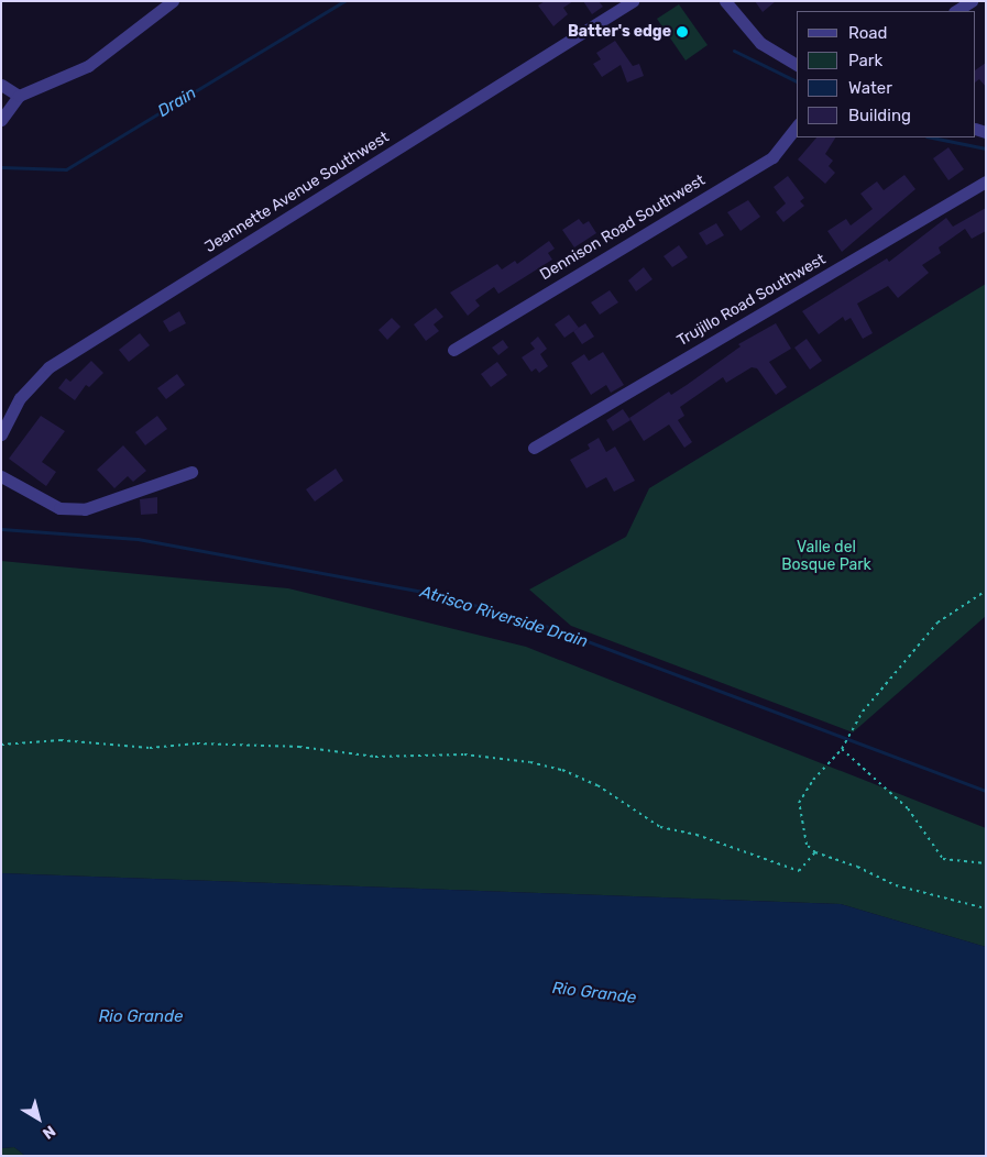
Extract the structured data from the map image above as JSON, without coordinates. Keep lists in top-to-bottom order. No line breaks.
{"streets":{"street":["Jeannette Avenue Southwest","Dennison Road Southwest","Trujillo Road Southwest"]},"water":["Drain","Atrisco Riverside Drain","Rio Grande"],"parks":["Valle del Bosque Park"],"places":["Batter's edge"],"legend":["Road","Park","Water","Building"],"north":"bottom right"}
